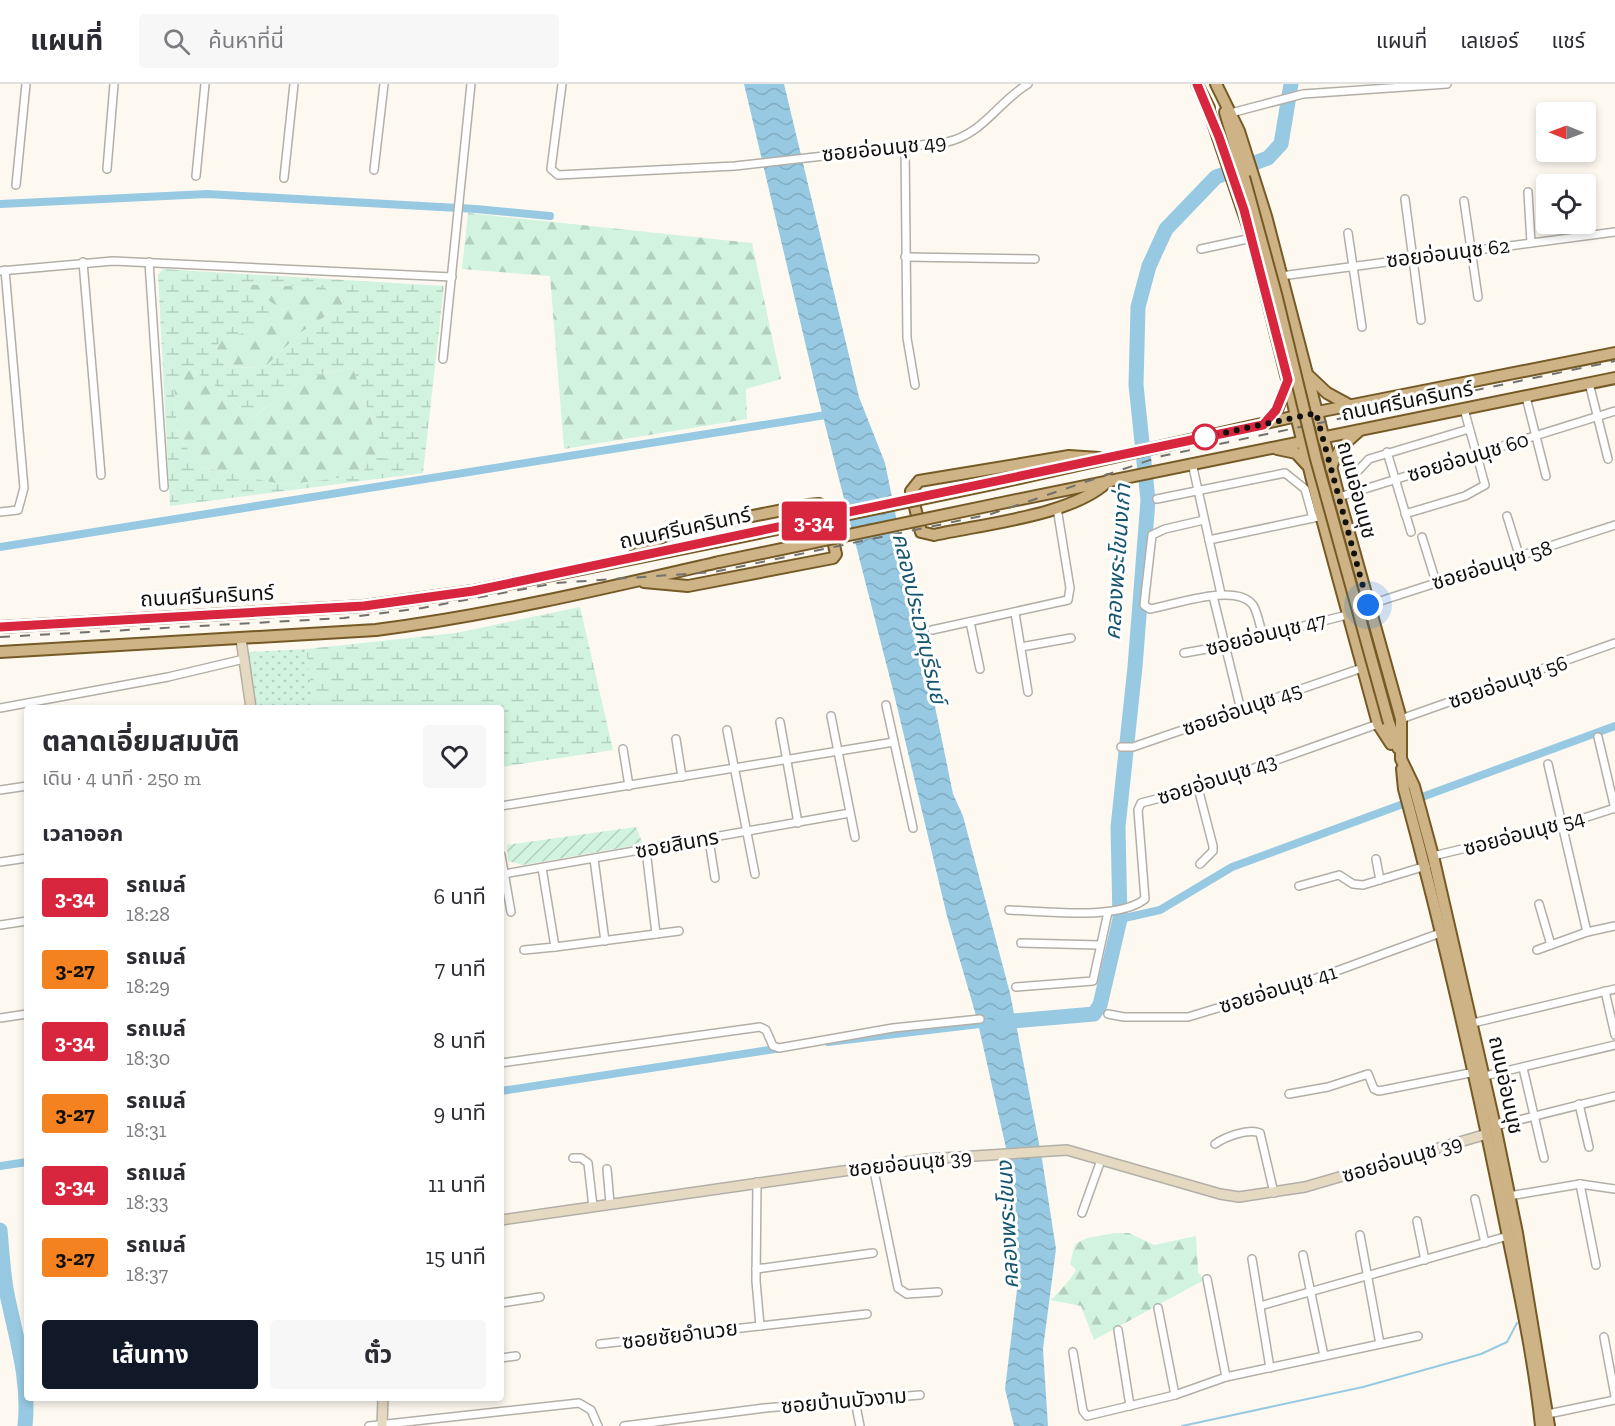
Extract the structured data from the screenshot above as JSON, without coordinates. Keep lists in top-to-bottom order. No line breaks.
{"streets":{"main road":["ถนนศรีนครินทร์","ถนนอ่อนนุช"],"street":["ซอยอ่อนนุช 49","ซอยอ่อนนุช 62","ซอยอ่อนนุช 60","ซอยอ่อนนุช 58","ซอยอ่อนนุช 47","ซอยอ่อนนุช 56","ซอยอ่อนนุช 45","ซอยอ่อนนุช 43","ซอยอ่อนนุช 54","ซอยสินทร","ซอยอ่อนนุช 41","ซอยอ่อนนุช 39","ซอยชัยอำนวย","ซอยบ้านบัวงาม"]},"crossings":[["ซอยอ่อนนุช 62","ถนนอ่อนนุช"],["ถนนศรีนครินทร์","ถนนอ่อนนุช"],["ซอยอ่อนนุช 60","ถนนอ่อนนุช"],["ถนนอ่อนนุช","ซอยอ่อนนุช 58"],["ถนนอ่อนนุช","ซอยอ่อนนุช 47"],["ถนนอ่อนนุช","ซอยอ่อนนุช 56"],["ถนนอ่อนนุช","ซอยอ่อนนุช 45"],["ถนนอ่อนนุช","ซอยอ่อนนุช 43"],["ถนนอ่อนนุช","ซอยอ่อนนุช 54"],["ถนนอ่อนนุช","ซอยอ่อนนุช 41"],["ถนนอ่อนนุช","ซอยอ่อนนุช 39"],["ซอยอ่อนนุช 39","ซอยชัยอำนวย"]],"water":["คลองพระโขนงเก่า","คลองประเวศบุรีรมย์","คลองพระโขนง"],"lines":["bus line 3-34"],"north":"left","page":{"header":"แผนที่","search":"ค้นหาที่นี่","nav":["แผนที่","เลเยอร์","แชร์"],"on_map":"3-34","heading":[["ตลาดเอี่ยมสมบัติ","เดิน · 4 นาที · 250 m"],"เวลาออก"],"list":[{"mark":"3-34","name":"รถเมล์","note":"18:28","value":"6 นาที"},{"mark":"3-27","name":"รถเมล์","note":"18:29","value":"7 นาที"},{"mark":"3-34","name":"รถเมล์","note":"18:30","value":"8 นาที"},{"mark":"3-27","name":"รถเมล์","note":"18:31","value":"9 นาที"},{"mark":"3-34","name":"รถเมล์","note":"18:33","value":"11 นาที"},{"mark":"3-27","name":"รถเมล์","note":"18:37","value":"15 นาที"}],"buttons":["เส้นทาง","ตั๋ว"]}}
